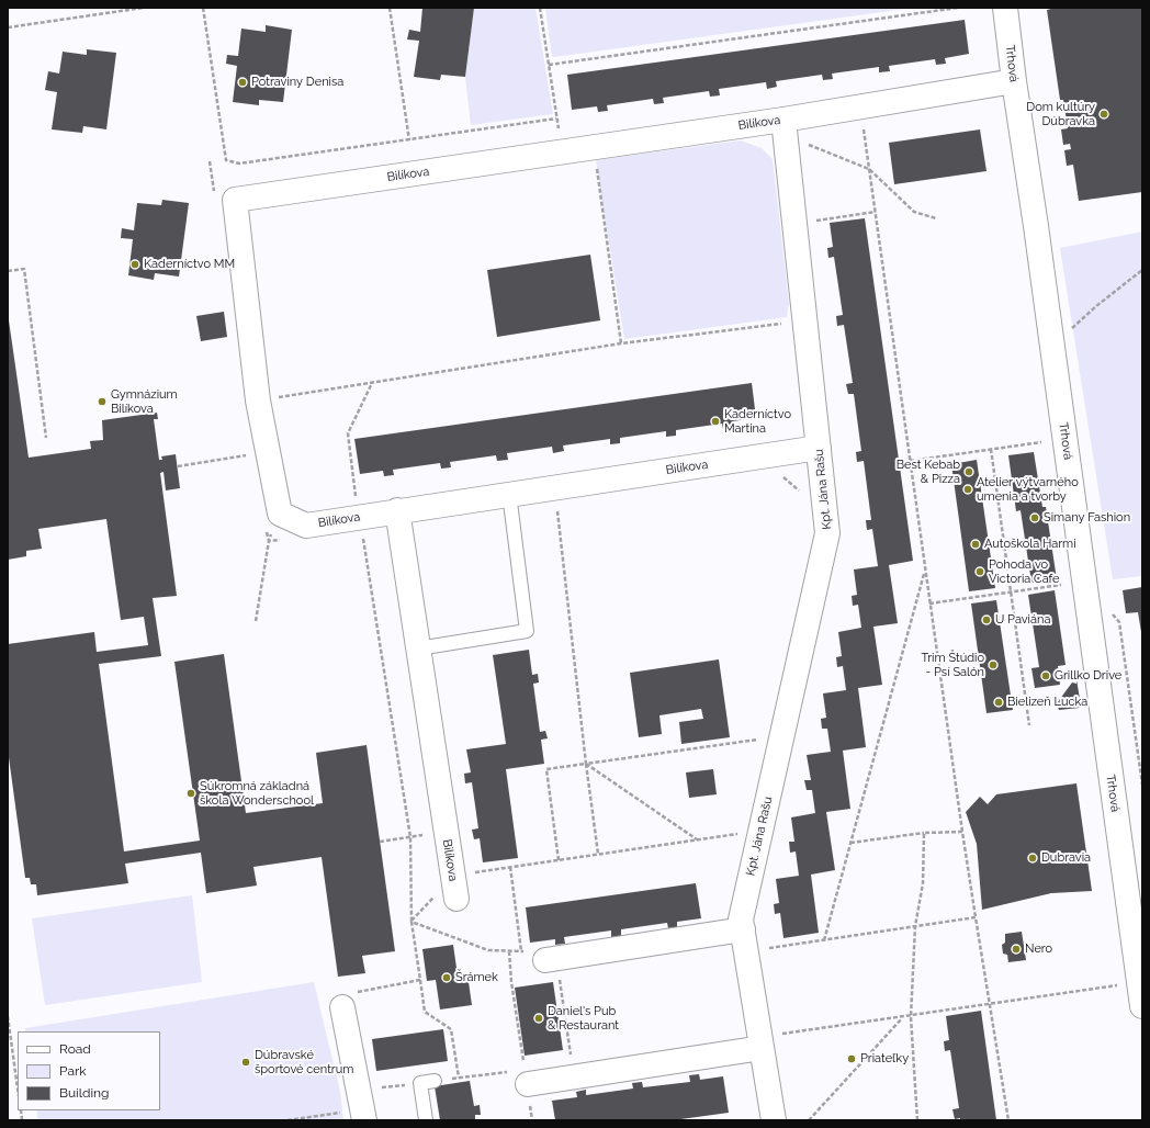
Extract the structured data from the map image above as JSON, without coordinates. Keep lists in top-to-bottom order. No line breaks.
{"streets":{"street":["Trhová","Bilíkova","Kpt. Jána Rašu"]},"crossings":[["Trhová","Bilíkova"],["Bilíkova","Kpt. Jána Rašu"]],"places":["Potraviny Denisa","Dom kultúry Dúbravka","Kaderníctvo MM","Gymnázium Bilíkova","Kaderníctvo Martina","Best Kebab & Pizza","Atelier výtvarného umenia a tvorby","Simany Fashion","Autoškola Harmi","Pohoda vo Victoria Cafe","U Paviána","Trim Štúdio - Psí Salón","Grillko Drive","Bielizeň Lucka","Súkromná základná škola Wonderschool","Dubravia","Nero","Šrámek","Daniel's Pub & Restaurant","Priateľky","Dúbravské športové centrum"],"legend":["Road","Park","Building"]}
